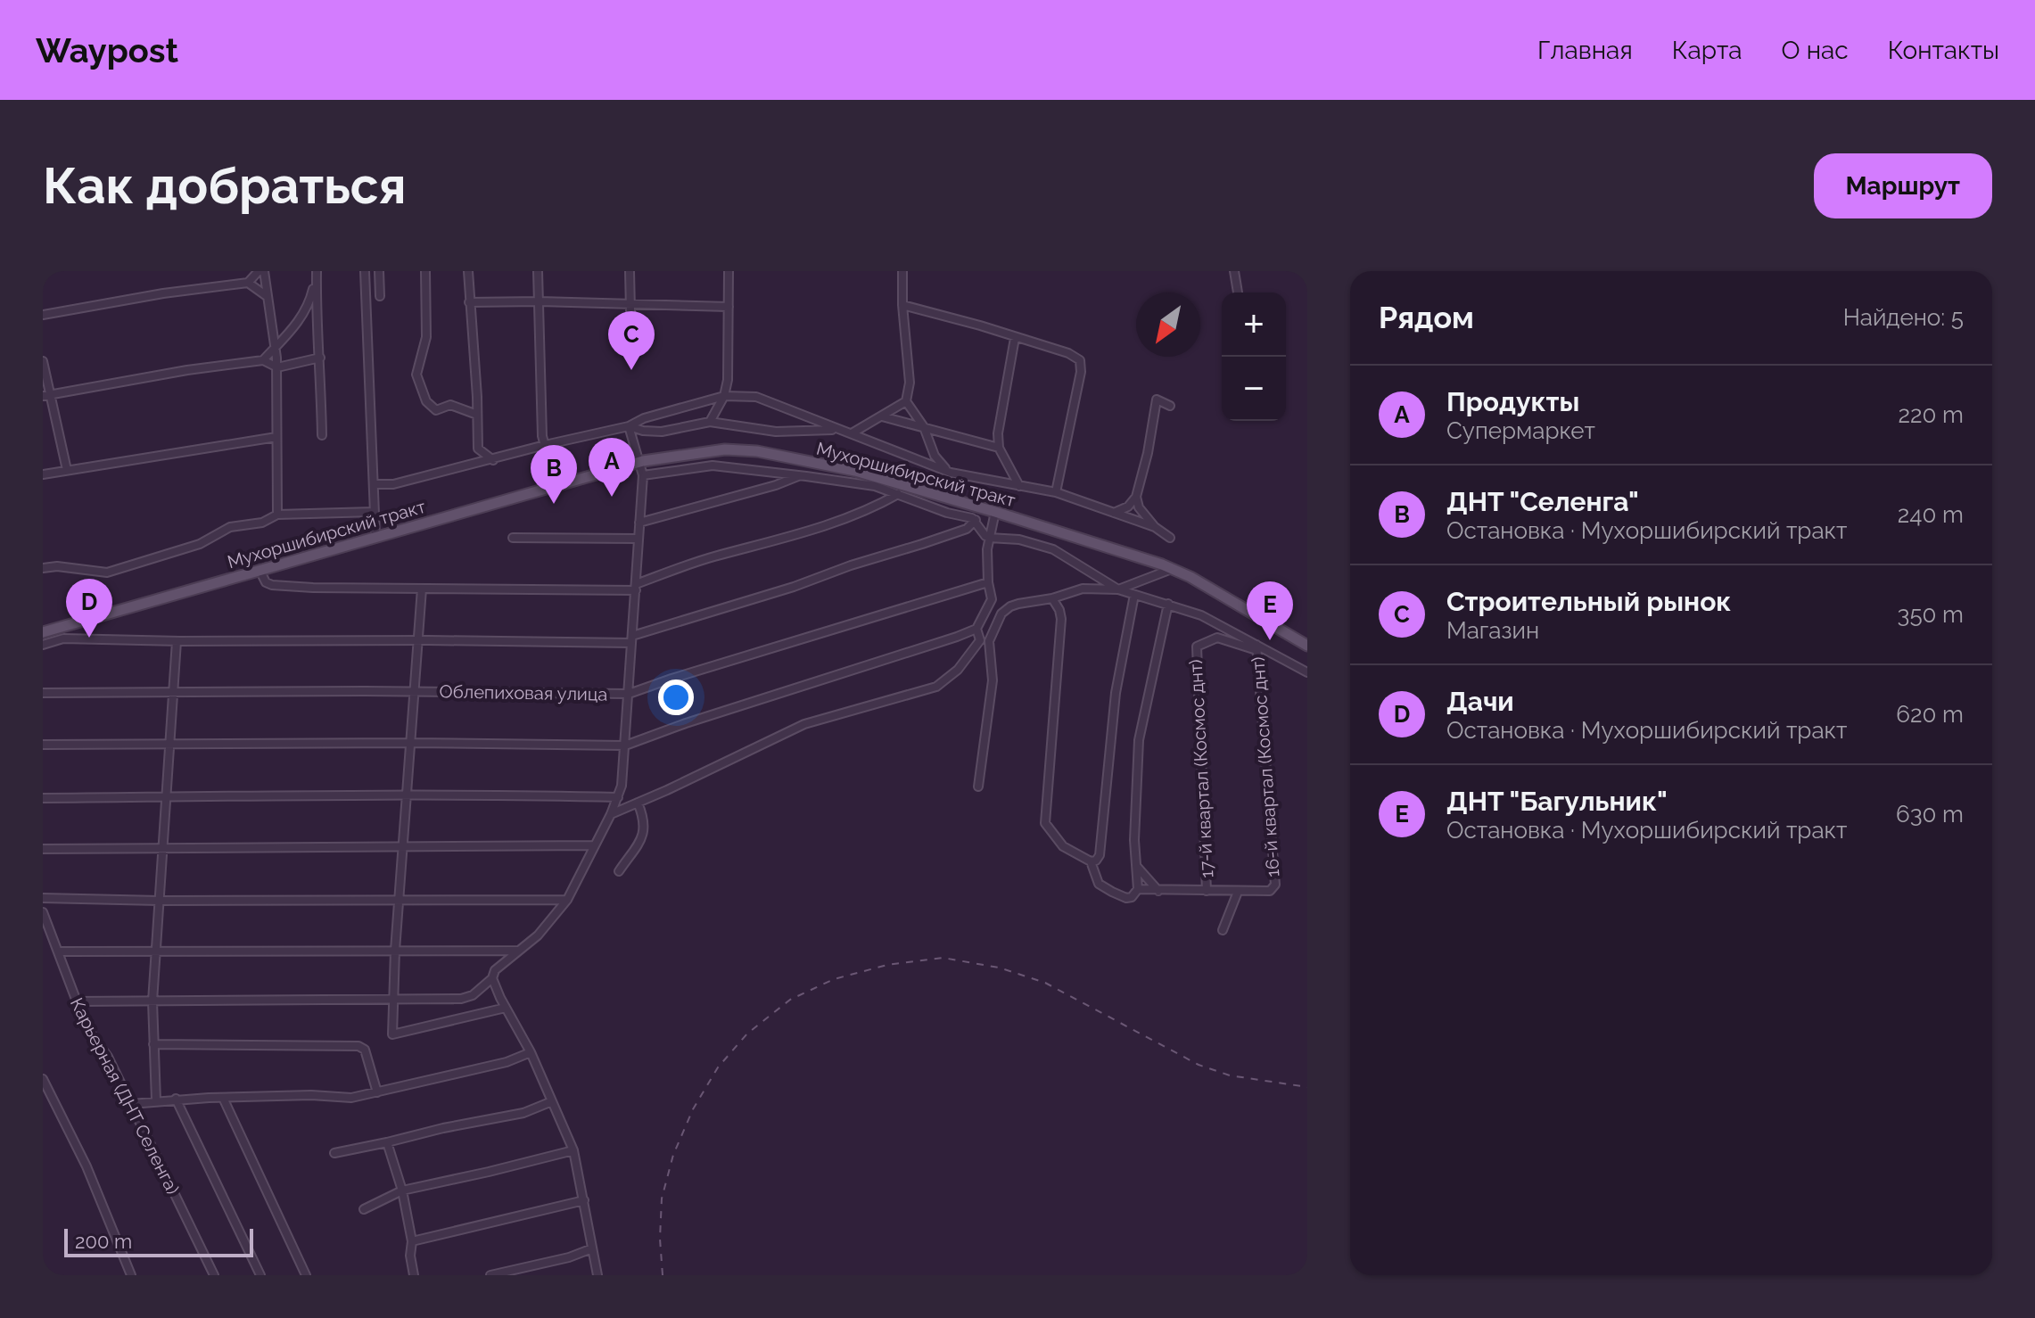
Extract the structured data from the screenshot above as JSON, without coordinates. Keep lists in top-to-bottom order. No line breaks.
{"streets":{"main road":["Мухоршибирский тракт"],"street":["Облепиховая улица","16-й квартал (Космос днт)","17-й квартал (Космос днт)","Карьерная (ДНТ Селенга)"]},"crossings":[["16-й квартал (Космос днт)","17-й квартал (Космос днт)"]],"scale_bar":"200 m","north":"bottom left","page":{"header":"Waypost","nav":["Главная","Карта","О нас","Контакты"],"buttons":"Маршрут","title":"Как добраться","heading":["Рядом","Найдено: 5"],"map_buttons":["+","−"],"pins":["C","A","B","D","E"],"list":[{"mark":"A","name":"Продукты","note":"Супермаркет","value":"220 m"},{"mark":"B","name":"ДНТ \"Селенга\"","note":"Остановка · Мухоршибирский тракт","value":"240 m"},{"mark":"C","name":"Строительный рынок","note":"Магазин","value":"350 m"},{"mark":"D","name":"Дачи","note":"Остановка · Мухоршибирский тракт","value":"620 m"},{"mark":"E","name":"ДНТ \"Багульник\"","note":"Остановка · Мухоршибирский тракт","value":"630 m"}],"scale":"200 m"}}
